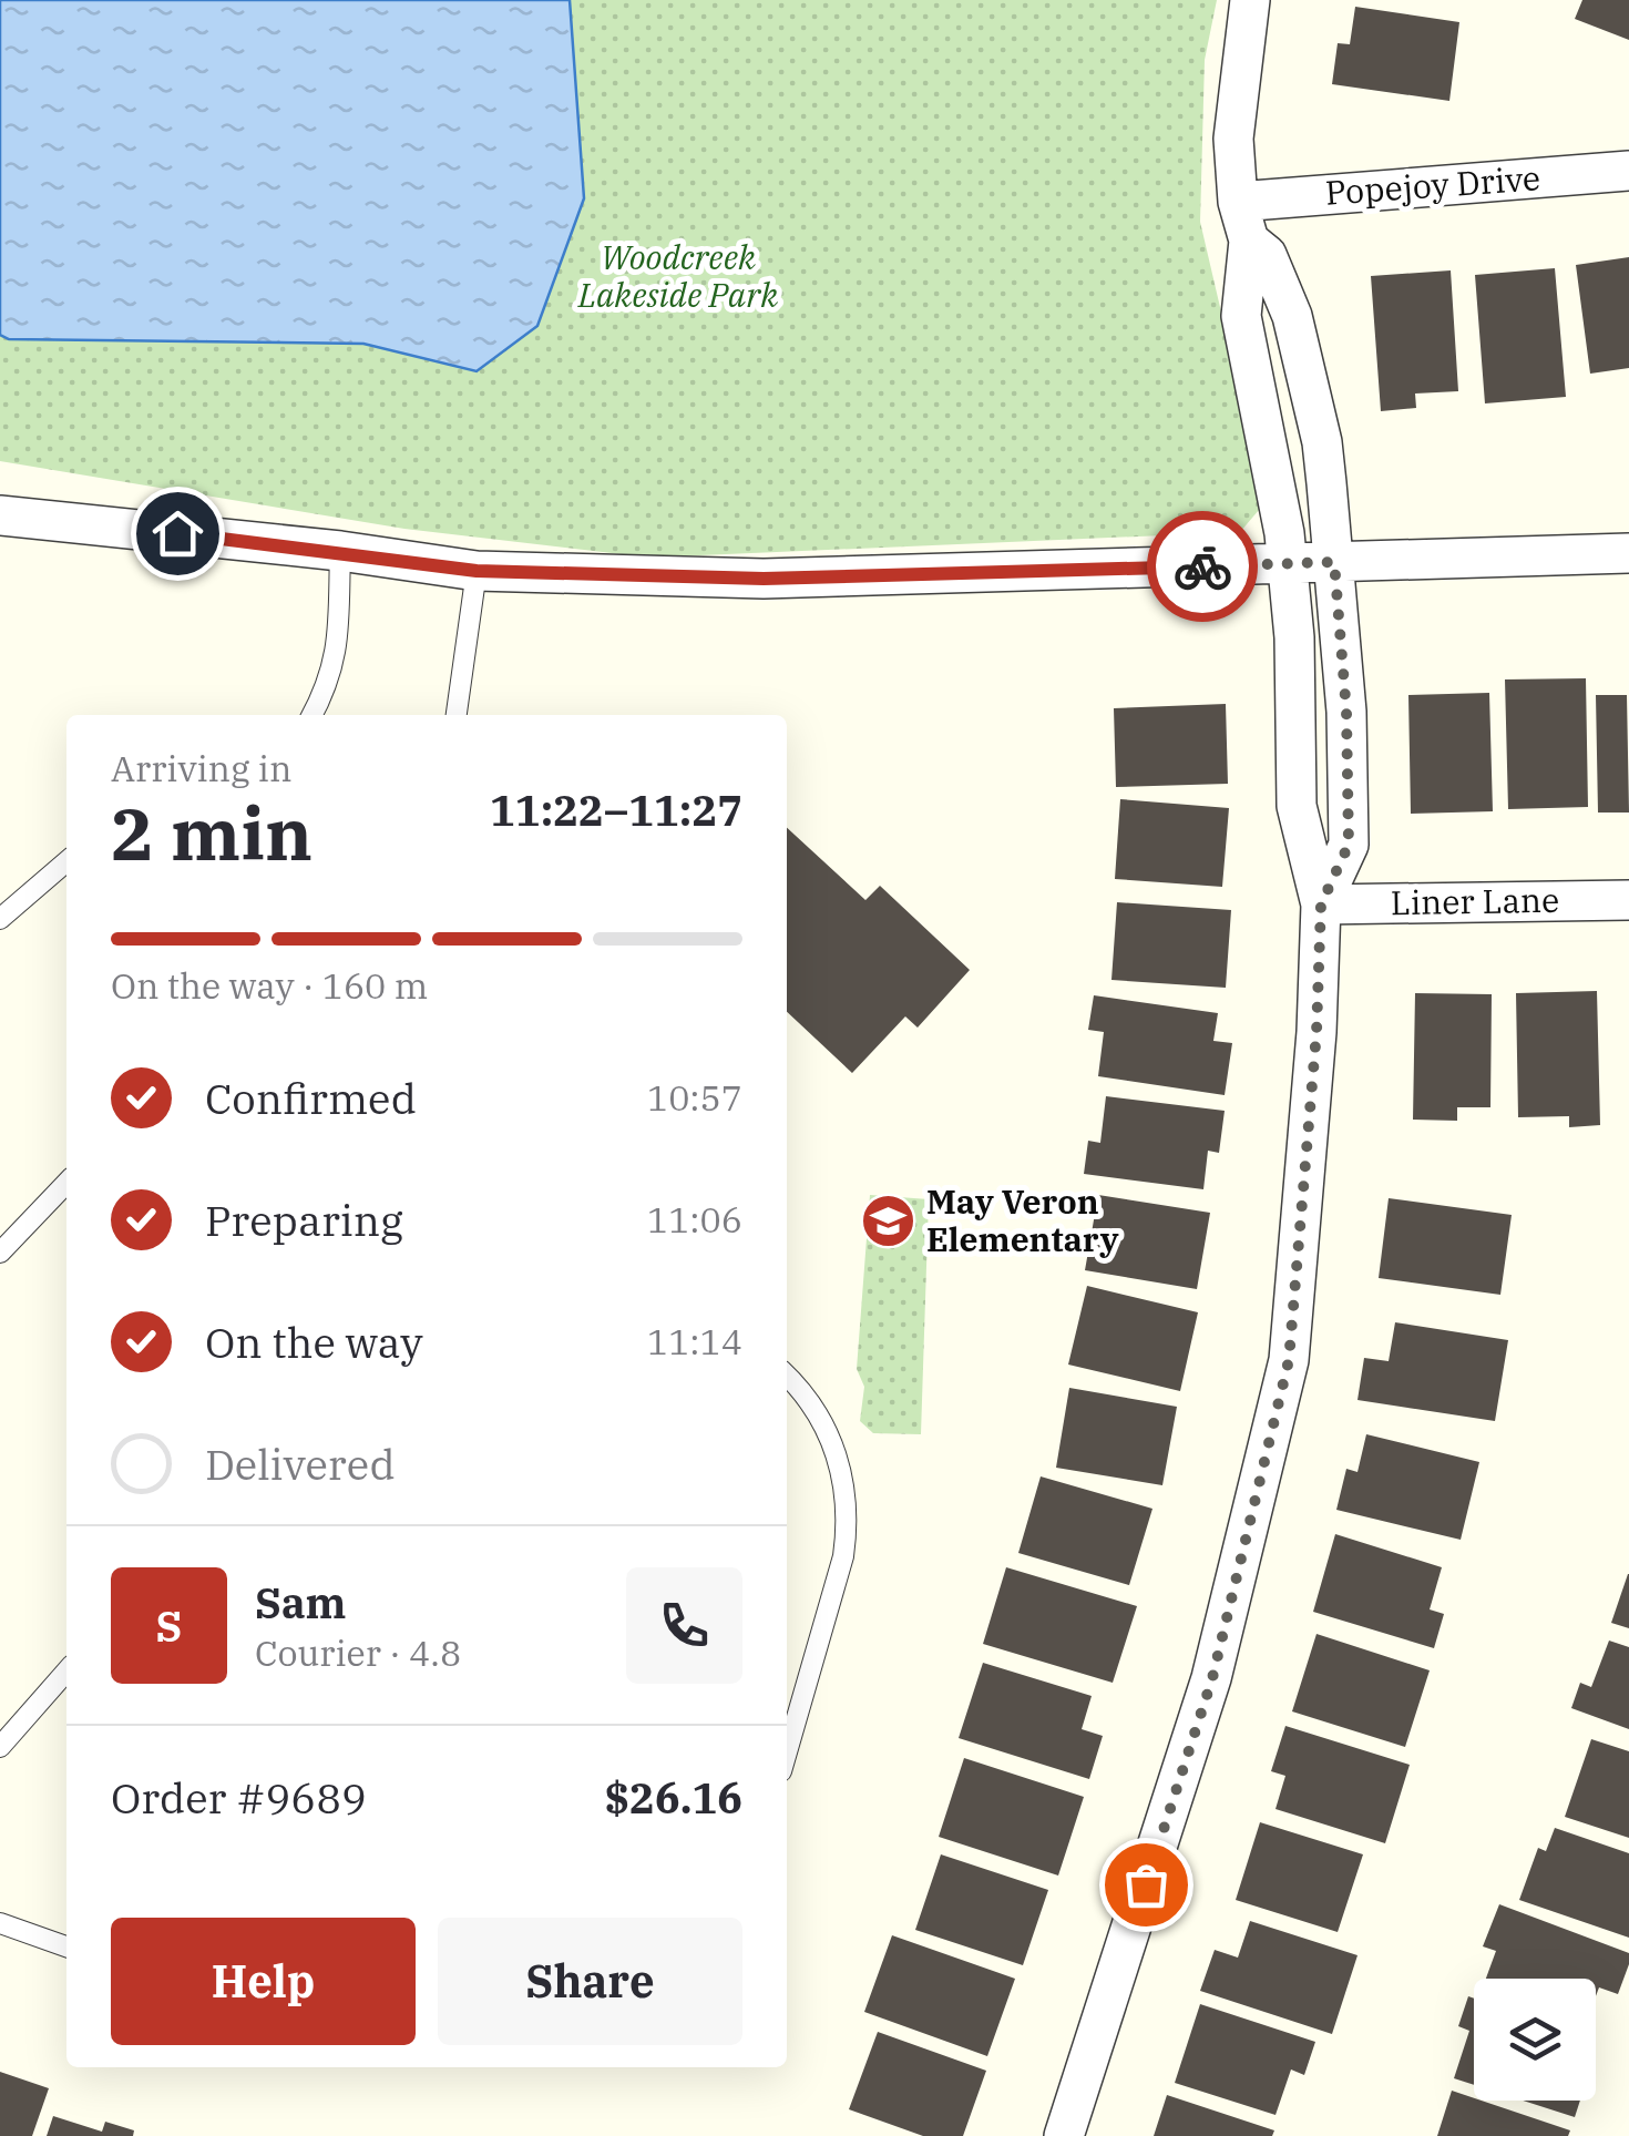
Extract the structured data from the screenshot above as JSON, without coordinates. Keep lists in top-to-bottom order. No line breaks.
{"streets":{"street":["Popejoy Drive","Liner Lane"]},"parks":["Woodcreek Lakeside Park"],"places":{"school or university":["May Veron Elementary"]},"page":{"heading":["2 min","Arriving in","11:22–11:27"],"panel":["Sam","Courier · 4.8","Order #9689","$26.16"],"bar":"On the way · 160 m","list":[["Confirmed","10:57"],["Preparing","11:06"],["On the way","11:14"],"Delivered"],"round":"S","buttons":["Help","Share"]}}
